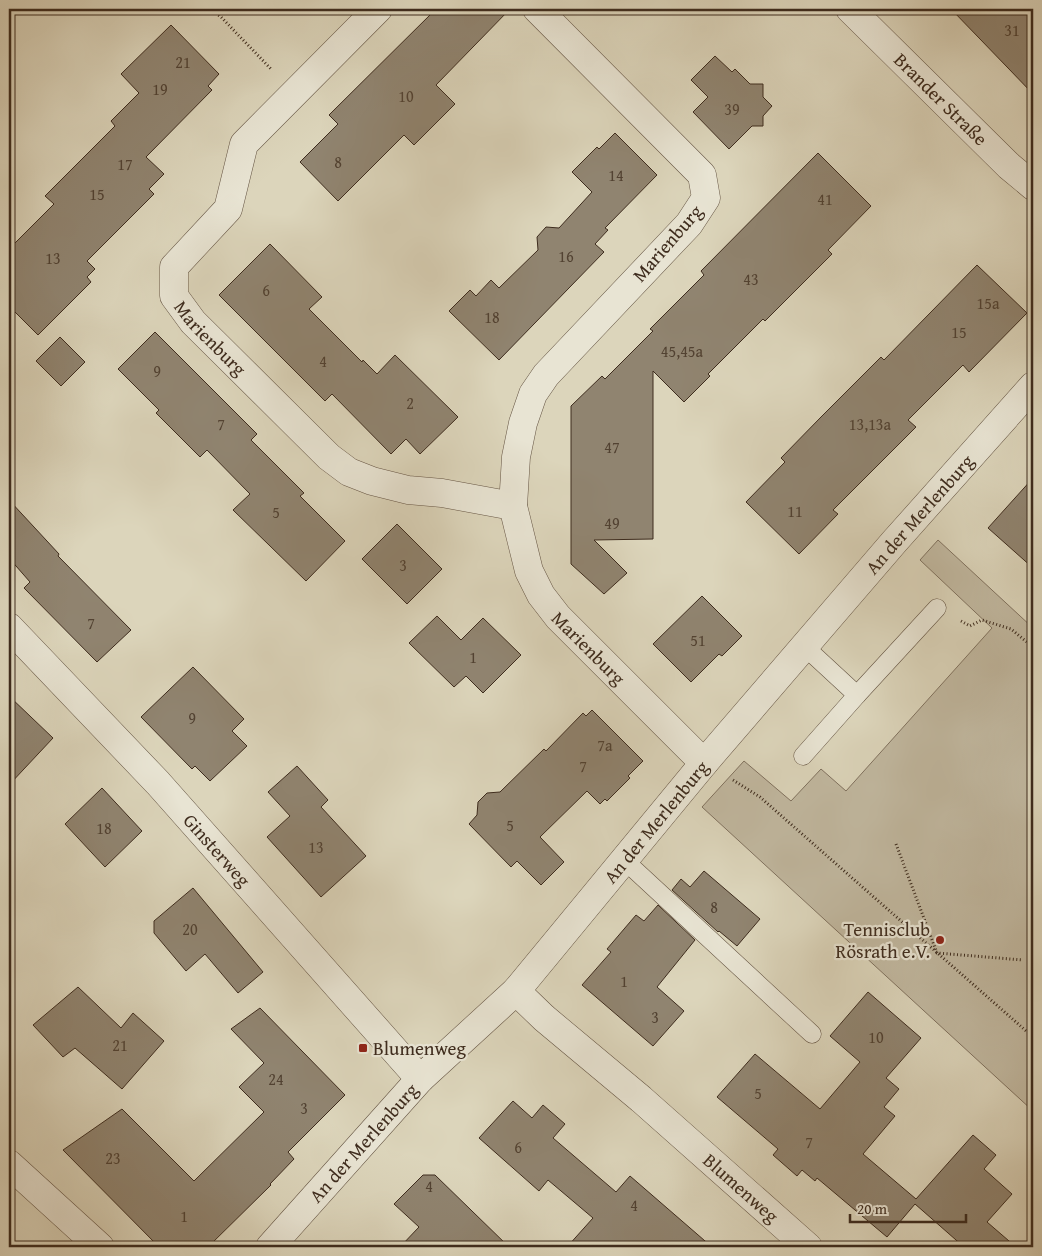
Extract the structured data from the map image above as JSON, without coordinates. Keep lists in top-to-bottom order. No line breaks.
{"streets":{"street":["Brander Straße","Marienburg","An der Merlenburg","Ginsterweg","Blumenweg"]},"crossings":[["Marienburg","An der Merlenburg"],["An der Merlenburg","Ginsterweg"],["An der Merlenburg","Blumenweg"]],"places":{"other":["Tennisclub Rösrath e.V."],"transit":["Blumenweg"]},"house_numbers":["31","21","19","10","39","8","17","14","15","41","16","13","43","6","15a","18","15","45,45a","4","9","2","7","13,13a","47","11","5","49","3","7","51","1","9","7a","7","5","18","13","8","20","1","3","10","21","24","5","3","7","6","23","4","4","1"],"scale_bar":"20 m"}
